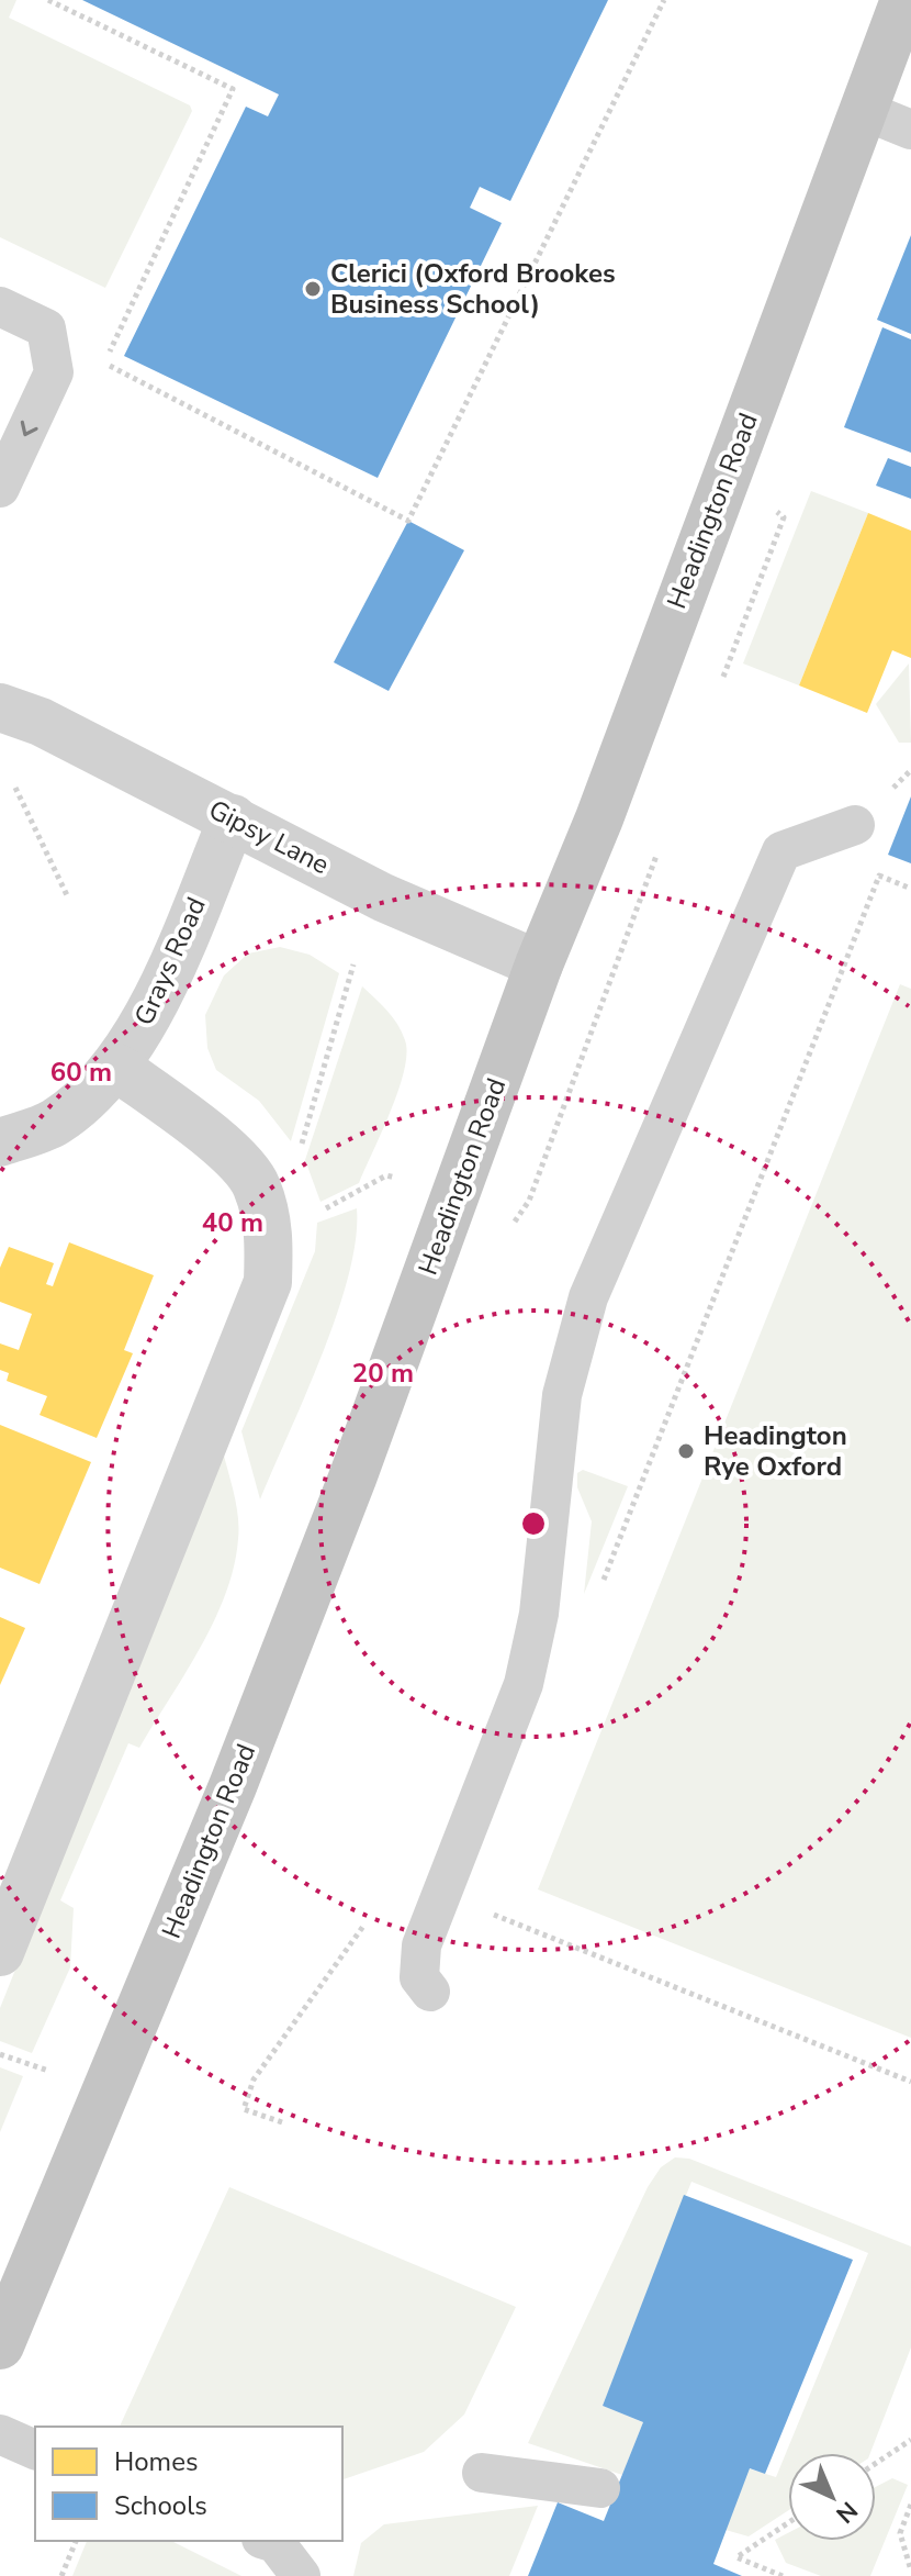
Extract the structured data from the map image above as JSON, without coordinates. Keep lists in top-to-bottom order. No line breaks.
{"streets":{"main road":["Headington Road"],"street":["Gipsy Lane","Grays Road"]},"crossings":[["Headington Road","Gipsy Lane"],["Gipsy Lane","Grays Road"]],"places":["Clerici (Oxford Brookes Business School)","Headington Rye Oxford"],"legend":["Homes","Schools"],"north":"bottom right","rings":["60 m","40 m","20 m"]}
